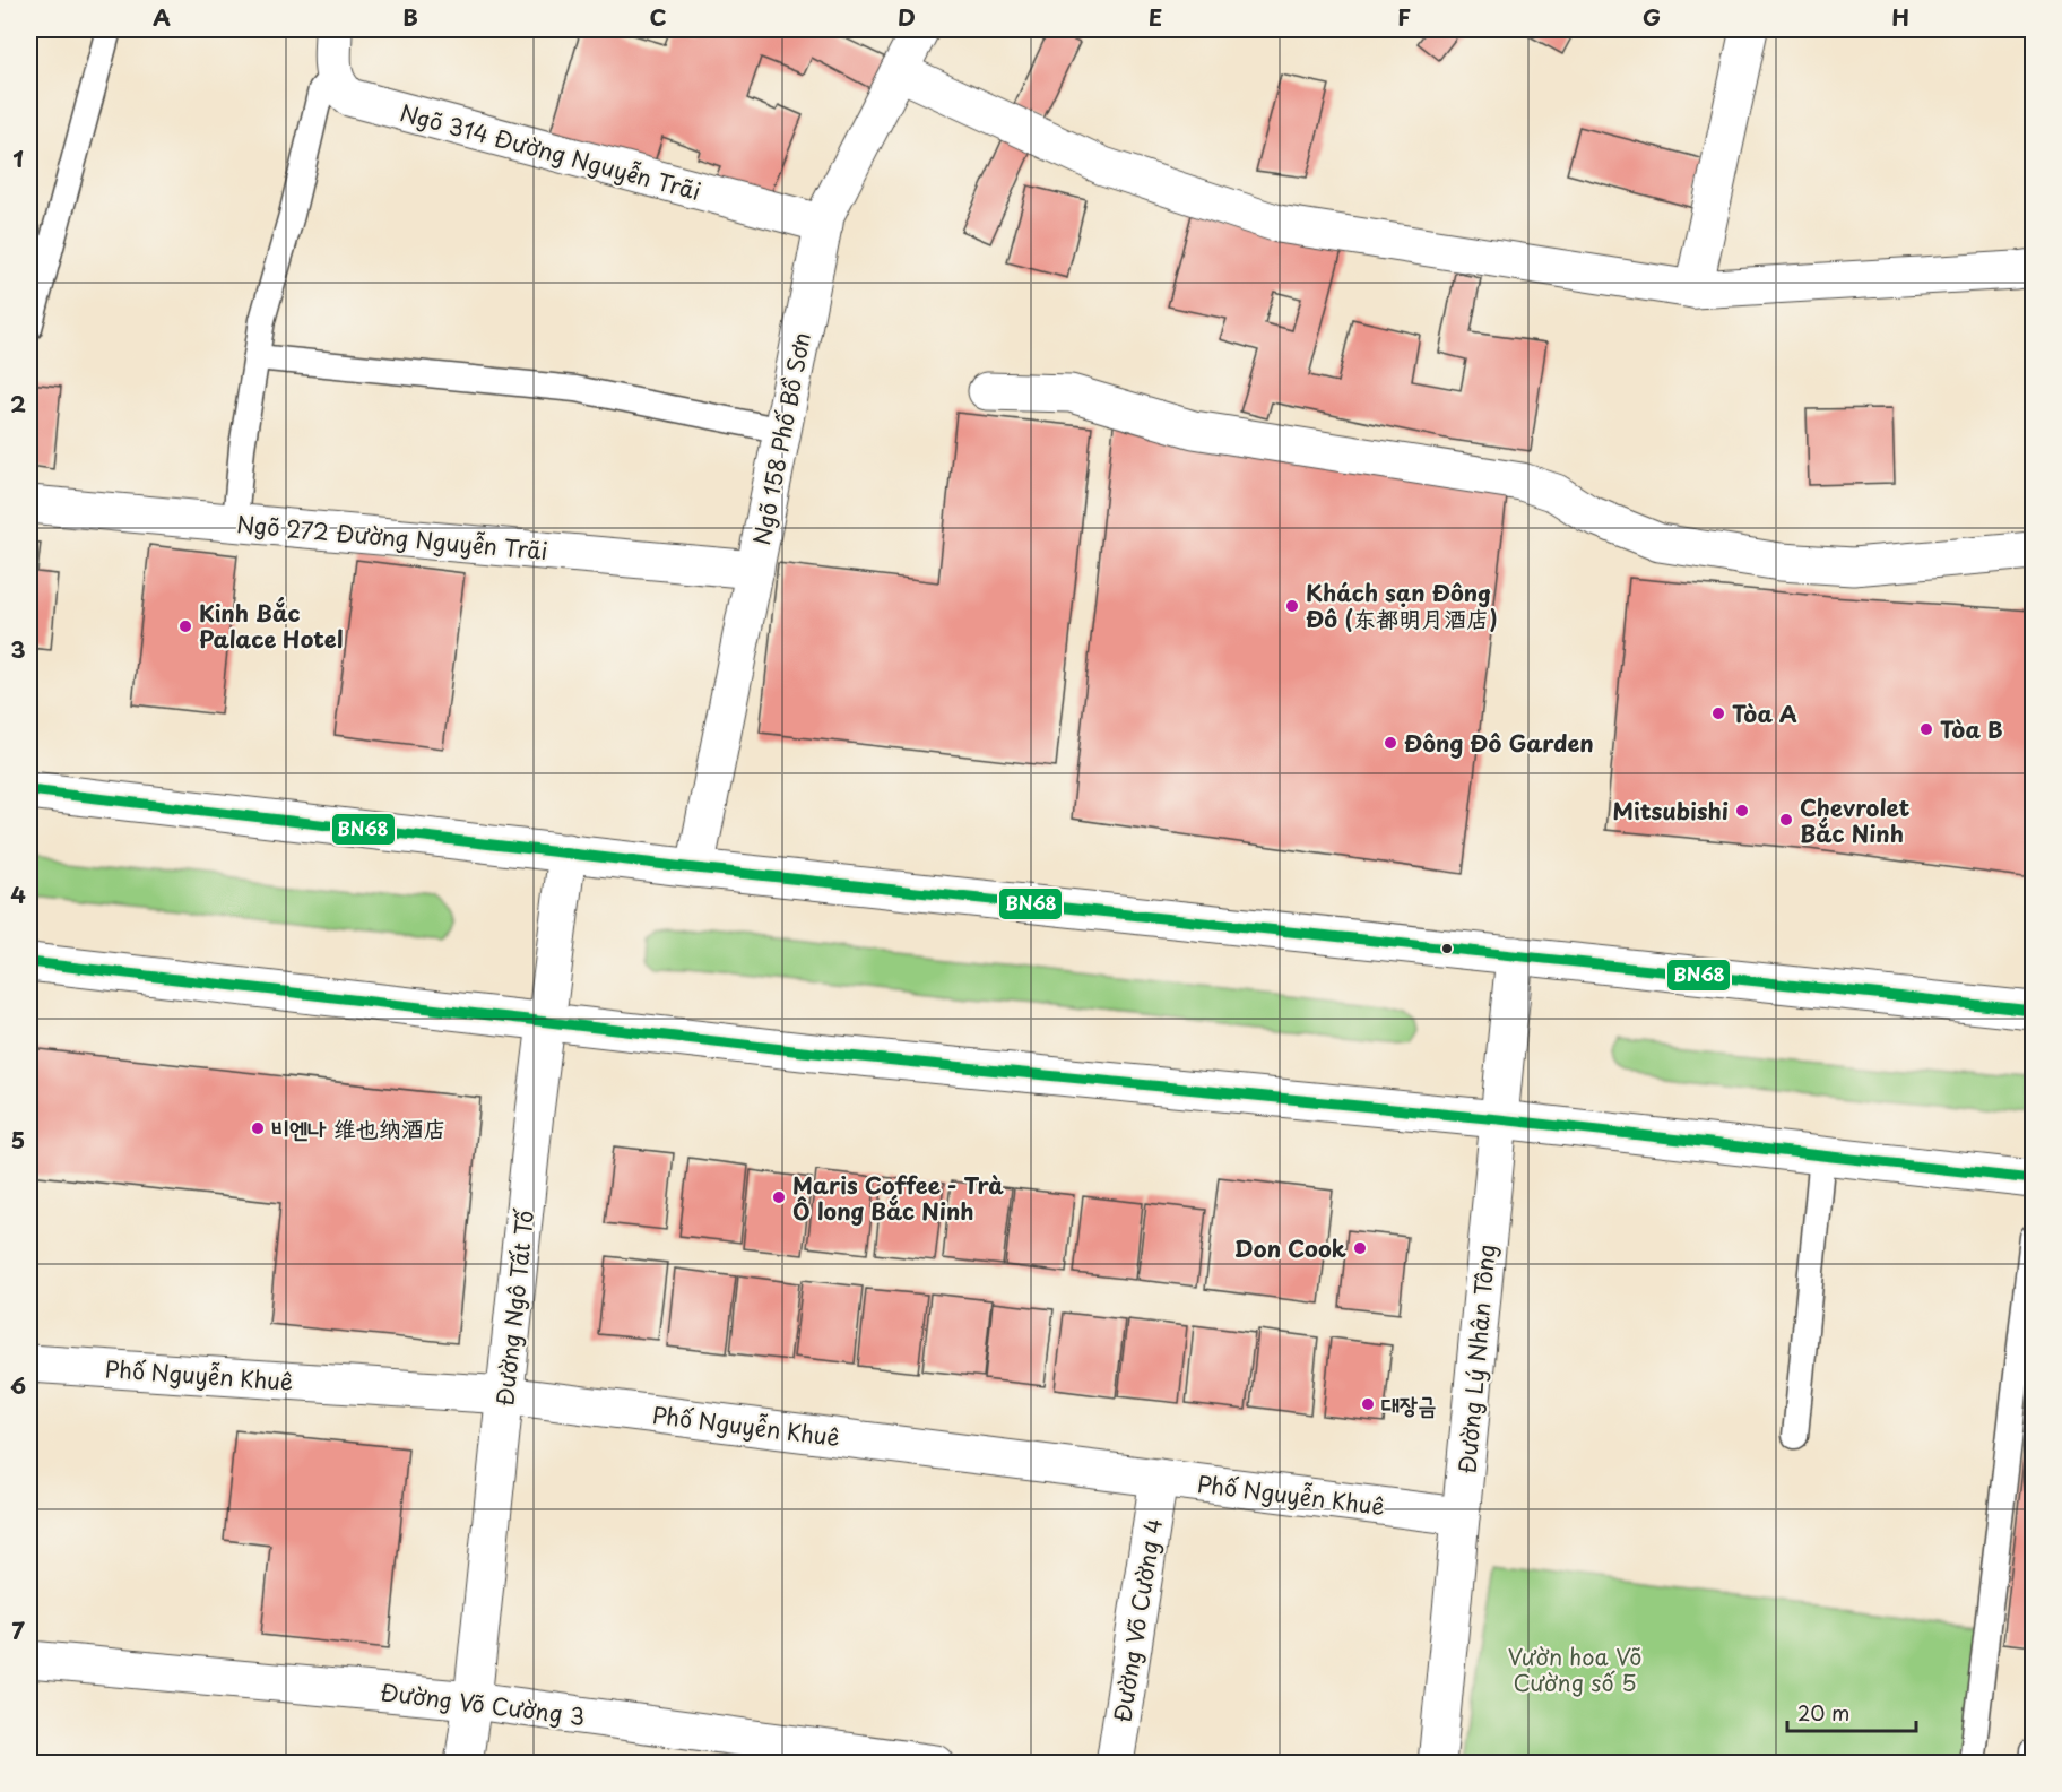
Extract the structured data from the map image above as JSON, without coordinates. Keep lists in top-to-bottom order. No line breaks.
{"streets":{"street":["Ngõ 314 Đường Nguyễn Trãi","Ngõ 158 Phố Bồ Sơn","Ngõ 272 Đường Nguyễn Trãi","Đường Ngô Tất Tố","Đường Lý Nhân Tông","Phố Nguyễn Khuê","Đường Võ Cường 4","Đường Võ Cường 3"]},"crossings":[["Ngõ 314 Đường Nguyễn Trãi","Ngõ 158 Phố Bồ Sơn"],["Ngõ 158 Phố Bồ Sơn","Ngõ 272 Đường Nguyễn Trãi"],["Đường Ngô Tất Tố","Phố Nguyễn Khuê"],["Đường Ngô Tất Tố","Đường Võ Cường 3"],["Đường Lý Nhân Tông","Phố Nguyễn Khuê"],["Phố Nguyễn Khuê","Đường Võ Cường 4"]],"parks":["Vườn hoa Võ Cường số 5"],"places":["Khách sạn Đông Đô (东都明月酒店)","Kinh Bắc Palace Hotel","Tòa A","Tòa B","Đông Đô Garden","Mitsubishi","Chevrolet Bắc Ninh","비엔나 维也纳酒店","Maris Coffee - Trà Ô long Bắc Ninh","Don Cook","대장금"],"lines":["transit line BN68"],"scale_bar":"20 m","grid":{"columns":["A","B","C","D","E","F","G","H"],"rows":["1","2","3","4","5","6","7"]}}
